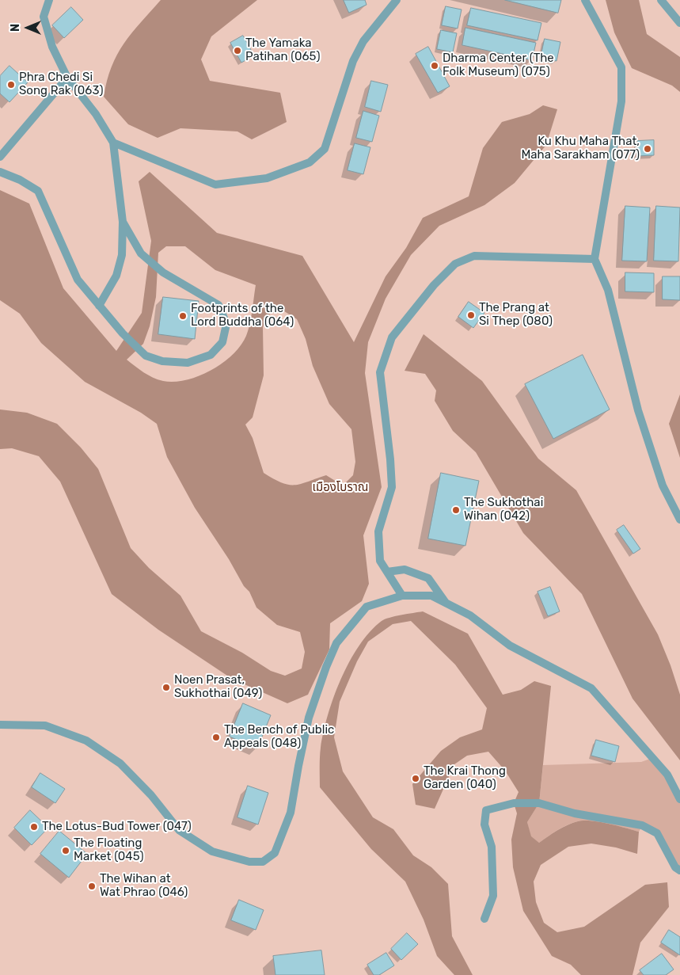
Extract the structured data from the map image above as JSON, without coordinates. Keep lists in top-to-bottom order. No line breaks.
{"parks":["เมืองโบราณ"],"places":["The Yamaka Patihan (065)","Dharma Center (The Folk Museum) (075)","Phra Chedi Si Song Rak (063)","Ku Khu Maha That, Maha Sarakham (077)","The Prang at Si Thep (080)","Footprints of the Lord Buddha (064)","The Sukhothai Wihan (042)","Noen Prasat, Sukhothai (049)","The Bench of Public Appeals (048)","The Krai Thong Garden (040)","The Lotus-Bud Tower (047)","The Floating Market (045)","The Wihan at Wat Phrao (046)"],"north":"left"}
